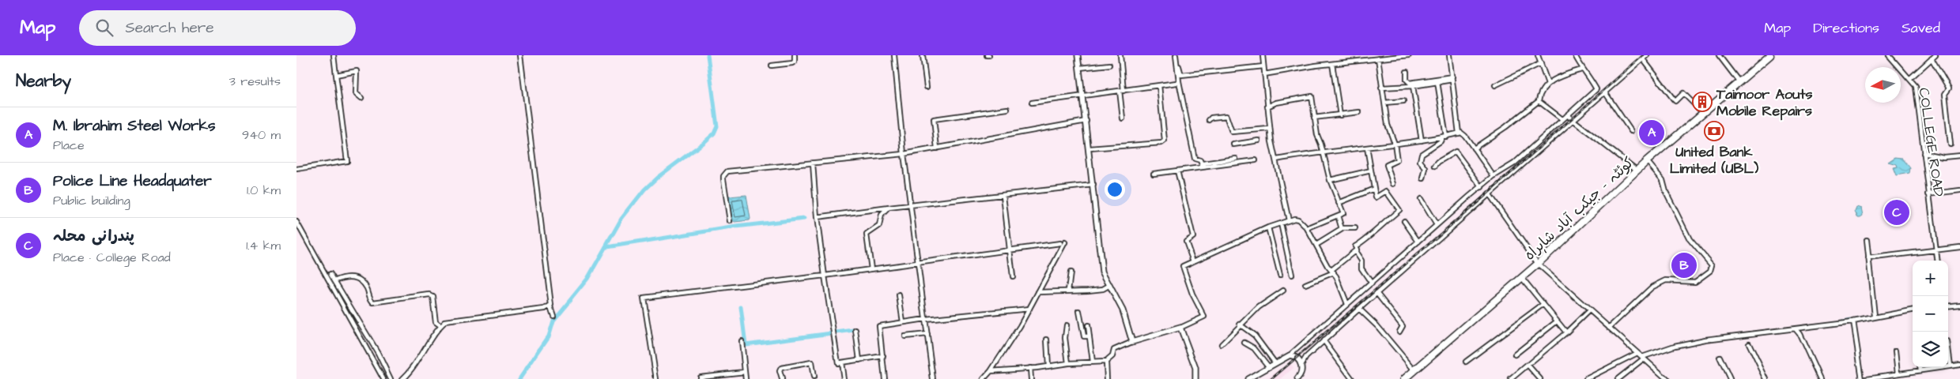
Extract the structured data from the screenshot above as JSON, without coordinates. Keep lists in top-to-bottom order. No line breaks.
{"streets":{"highway":["کوئٹہ - جیکب آباد شاہراہ"],"street":["COLLEGE ROAD"]},"places":{"building":["Taimoor Aouts Mobile Repairs"],"bank":["United Bank Limited (UBL)"]},"north":"left","page":{"header":"Map","search":"Search here","nav":["Map","Directions","Saved"],"heading":["Nearby","3 results"],"list":[{"mark":"A","name":"M. Ibrahim Steel Works","note":"Place","value":"940 m"},{"mark":"B","name":"Police Line Headquater","note":"Public building","value":"1.0 km"},{"mark":"C","name":"پندرانی محلہ","note":"Place · College Road","value":"1.4 km"}],"pins":["A","C","B"],"map_buttons":["+","−"]}}
